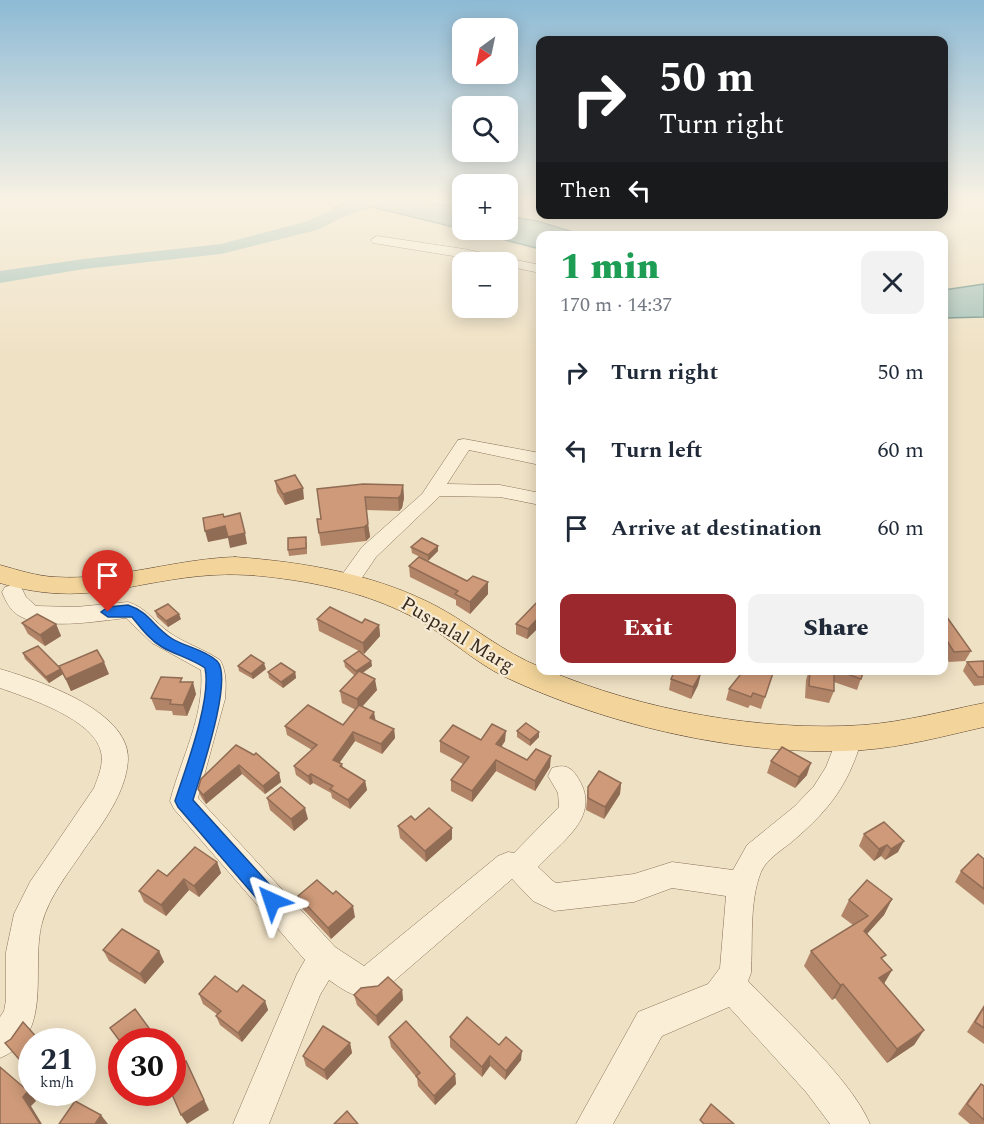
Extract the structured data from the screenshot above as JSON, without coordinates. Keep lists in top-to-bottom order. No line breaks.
{"streets":{"main road":["Puspalal Marg"]},"north":"bottom left","page":{"map_buttons":["+","−"],"turn":["50 m","Turn right"],"then":"Then","heading":["1 min","170 m · 14:37"],"list":[{"name":"Turn right","value":"50 m"},{"name":"Turn left","value":"60 m"},{"name":"Arrive at destination","value":"60 m"}],"buttons":["Exit","Share"],"speed":"21 km/h","limit":"30"}}
